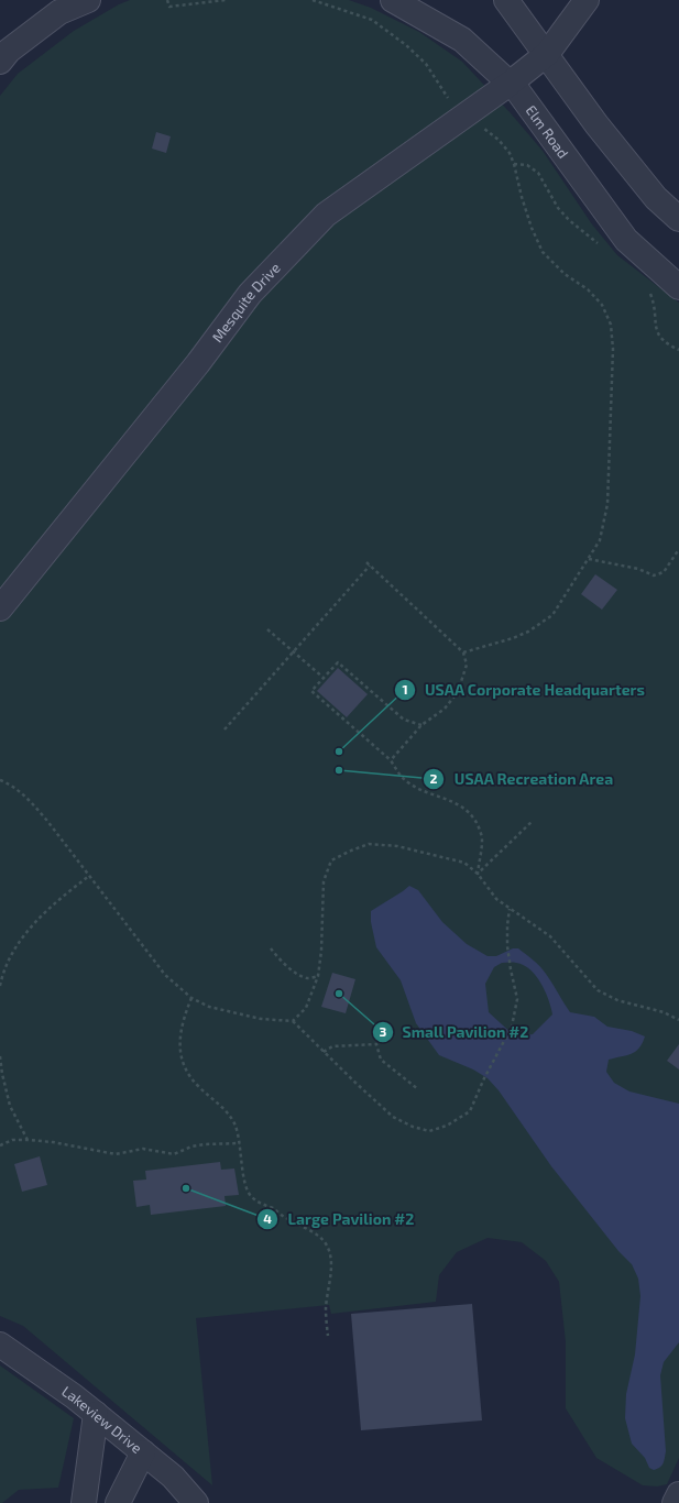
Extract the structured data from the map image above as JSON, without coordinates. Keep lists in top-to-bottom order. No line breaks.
{"streets":{"street":["Elm Road","Mesquite Drive","Lakeview Drive"]},"crossings":[["Elm Road","Mesquite Drive"]],"places":["USAA Corporate Headquarters","USAA Recreation Area","Small Pavilion #2","Large Pavilion #2"]}
